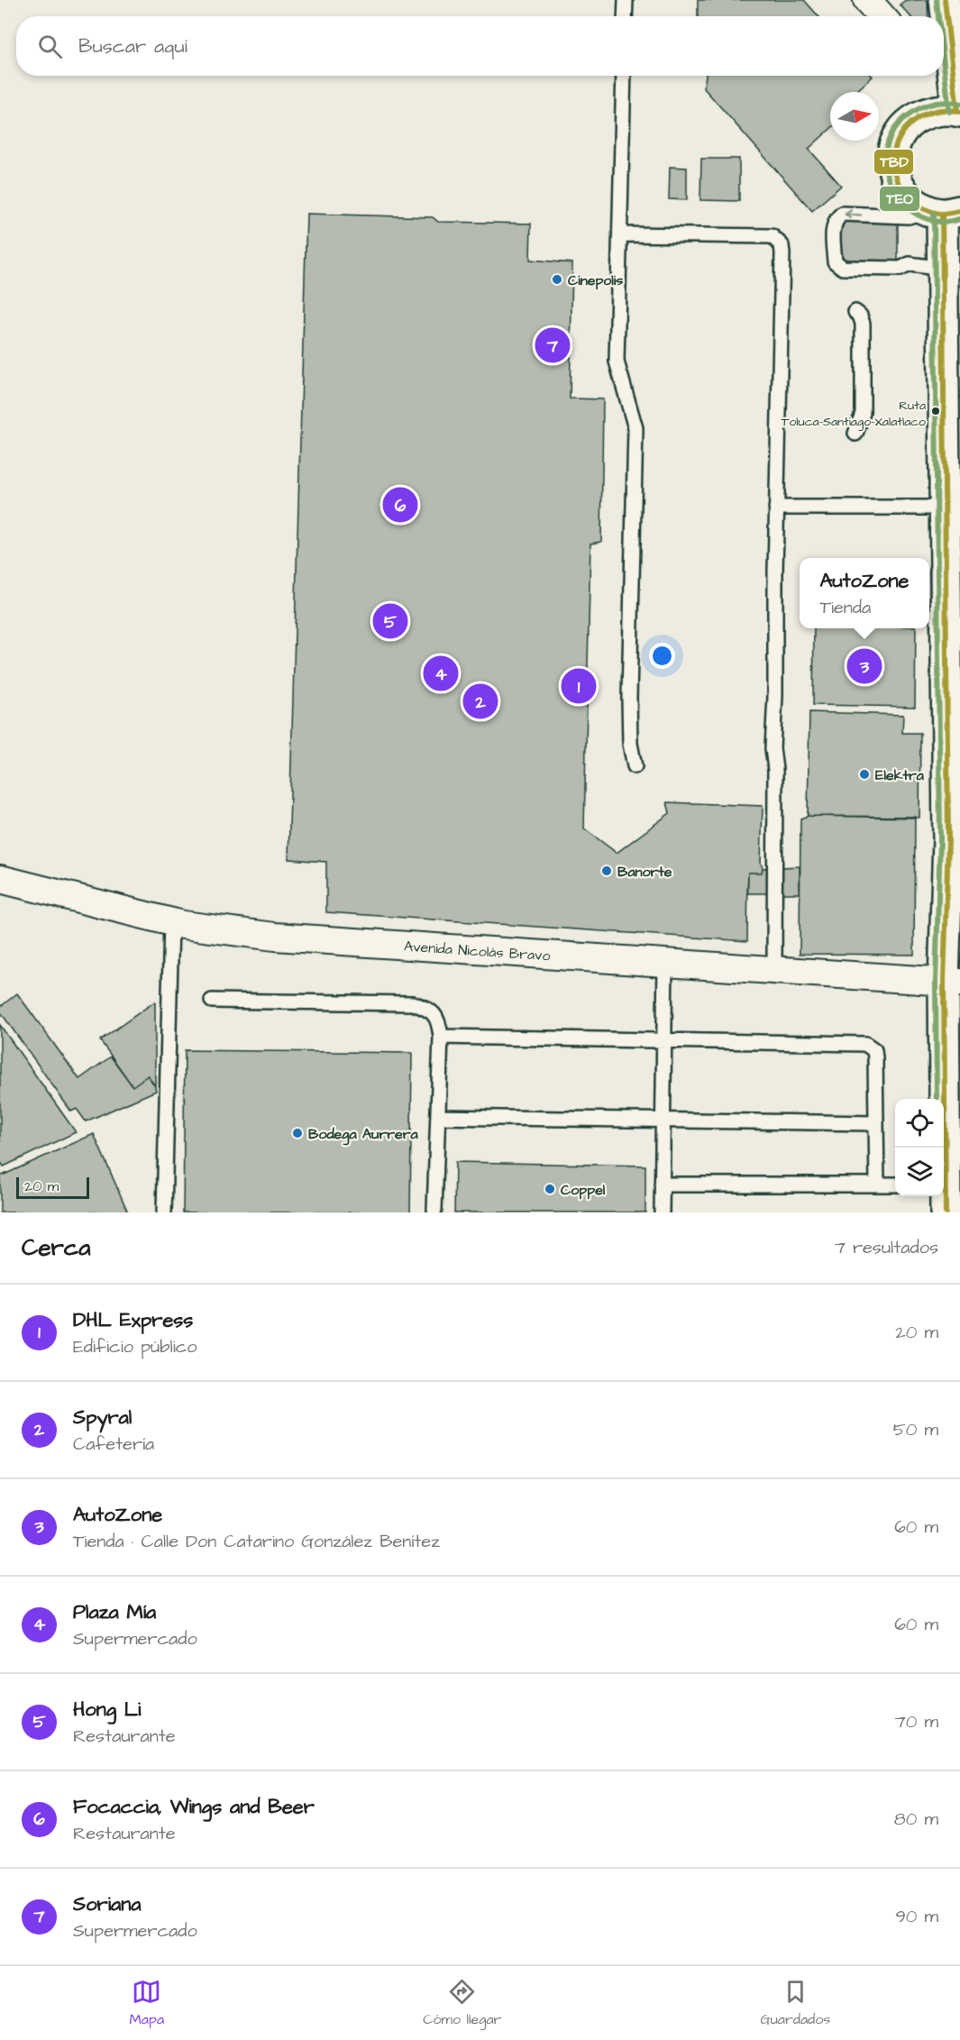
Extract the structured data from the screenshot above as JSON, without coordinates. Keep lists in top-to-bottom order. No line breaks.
{"streets":{"street":["Avenida Nicolás Bravo"]},"places":["Cinepolis","Ruta Toluca-Santiago-Xalatlaco","Elektra","Banorte","Bodega Aurrera","Coppel"],"lines":["transit line TBD","transit line TEO"],"scale_bar":"20 m","north":"right","page":{"search":"Buscar aquí","pins":["7","6","5","3","4","1","2"],"popup":["AutoZone","Tienda"],"scale":"20 m","heading":["Cerca","7 resultados"],"list":[{"mark":"1","name":"DHL Express","note":"Edificio público","value":"20 m"},{"mark":"2","name":"Spyral","note":"Cafetería","value":"50 m"},{"mark":"3","name":"AutoZone","note":"Tienda · Calle Don Catarino González Benítez","value":"60 m"},{"mark":"4","name":"Plaza Mía","note":"Supermercado","value":"60 m"},{"mark":"5","name":"Hong Li","note":"Restaurante","value":"70 m"},{"mark":"6","name":"Focaccia, Wings and Beer","note":"Restaurante","value":"80 m"},{"mark":"7","name":"Soriana","note":"Supermercado","value":"90 m"}],"nav":["Mapa","Cómo llegar","Guardados"]}}
